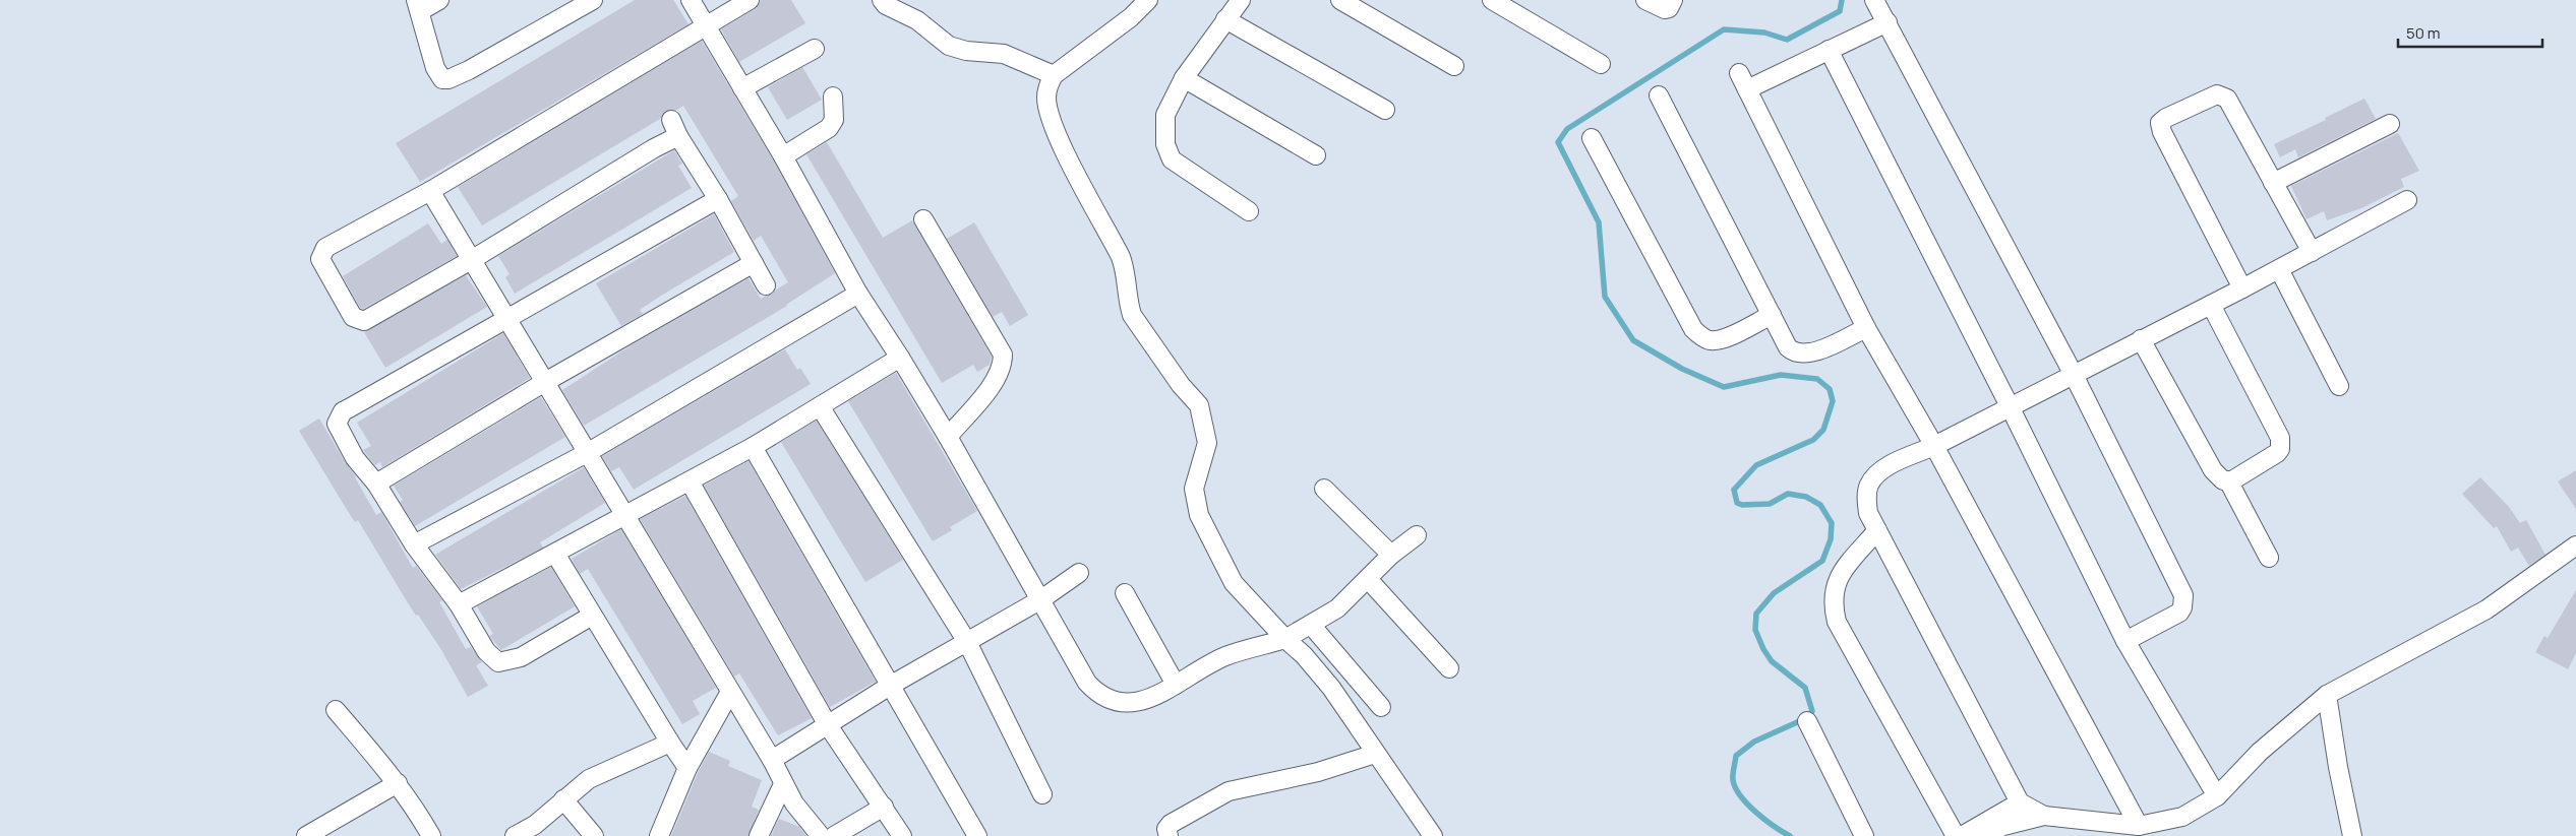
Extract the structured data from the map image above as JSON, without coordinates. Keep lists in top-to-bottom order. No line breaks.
{"scale_bar":"50 m"}
